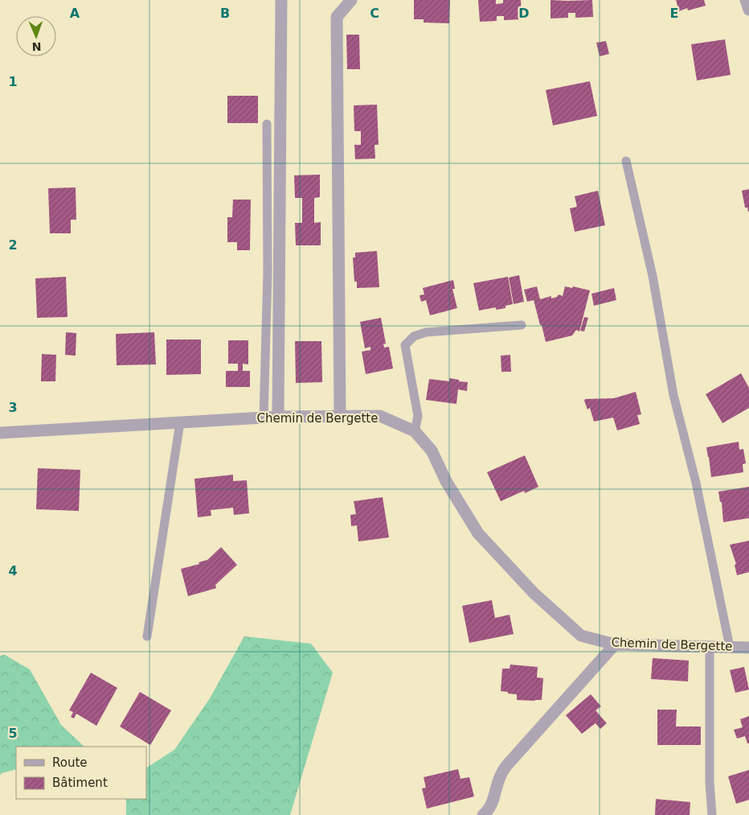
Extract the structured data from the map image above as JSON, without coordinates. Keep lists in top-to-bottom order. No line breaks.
{"streets":{"street":["Chemin de Bergette"]},"legend":["Route","Bâtiment"],"north":"bottom","grid":{"columns":["A","B","C","D","E"],"rows":["1","2","3","4","5"]}}
